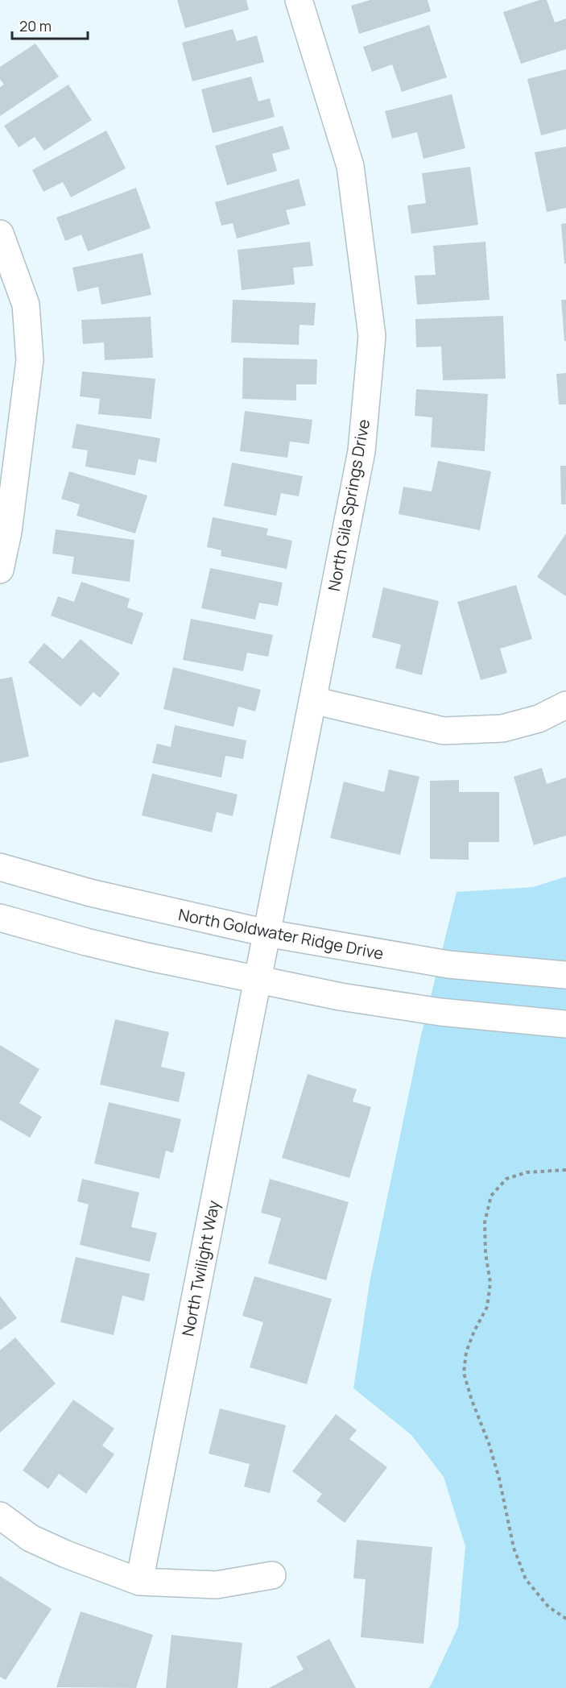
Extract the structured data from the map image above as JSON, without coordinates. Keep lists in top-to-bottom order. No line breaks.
{"streets":{"street":["North Gila Springs Drive","North Goldwater Ridge Drive","North Twilight Way"]},"crossings":[["North Gila Springs Drive","North Goldwater Ridge Drive"],["North Gila Springs Drive","North Twilight Way"],["North Goldwater Ridge Drive","North Twilight Way"]],"scale_bar":"20 m"}
